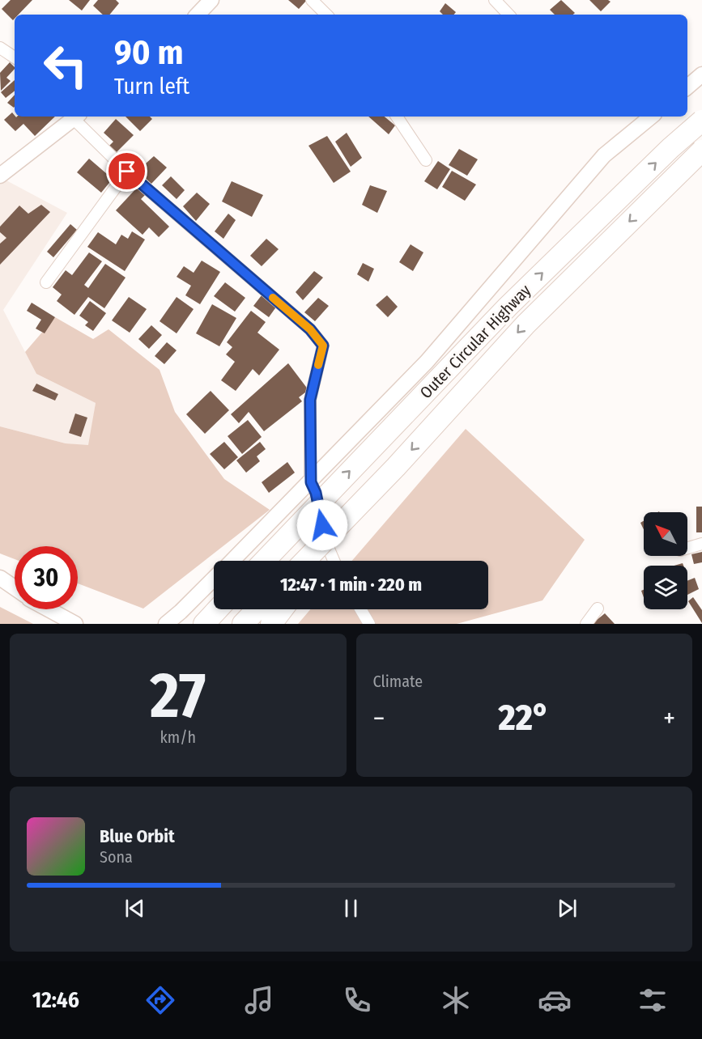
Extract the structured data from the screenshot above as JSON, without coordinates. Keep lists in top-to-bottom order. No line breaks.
{"streets":{"highway":["Outer Circular Highway"]},"north":"top left","page":{"turn":["90 m","Turn left"],"limit":"30","trip":"12:47 · 1 min · 220 m","tile":[["27","km/h"],"Climate"],"heat":["−","22°","+"],"song":["Blue Orbit","Sona"],"tabs":"12:46"}}
